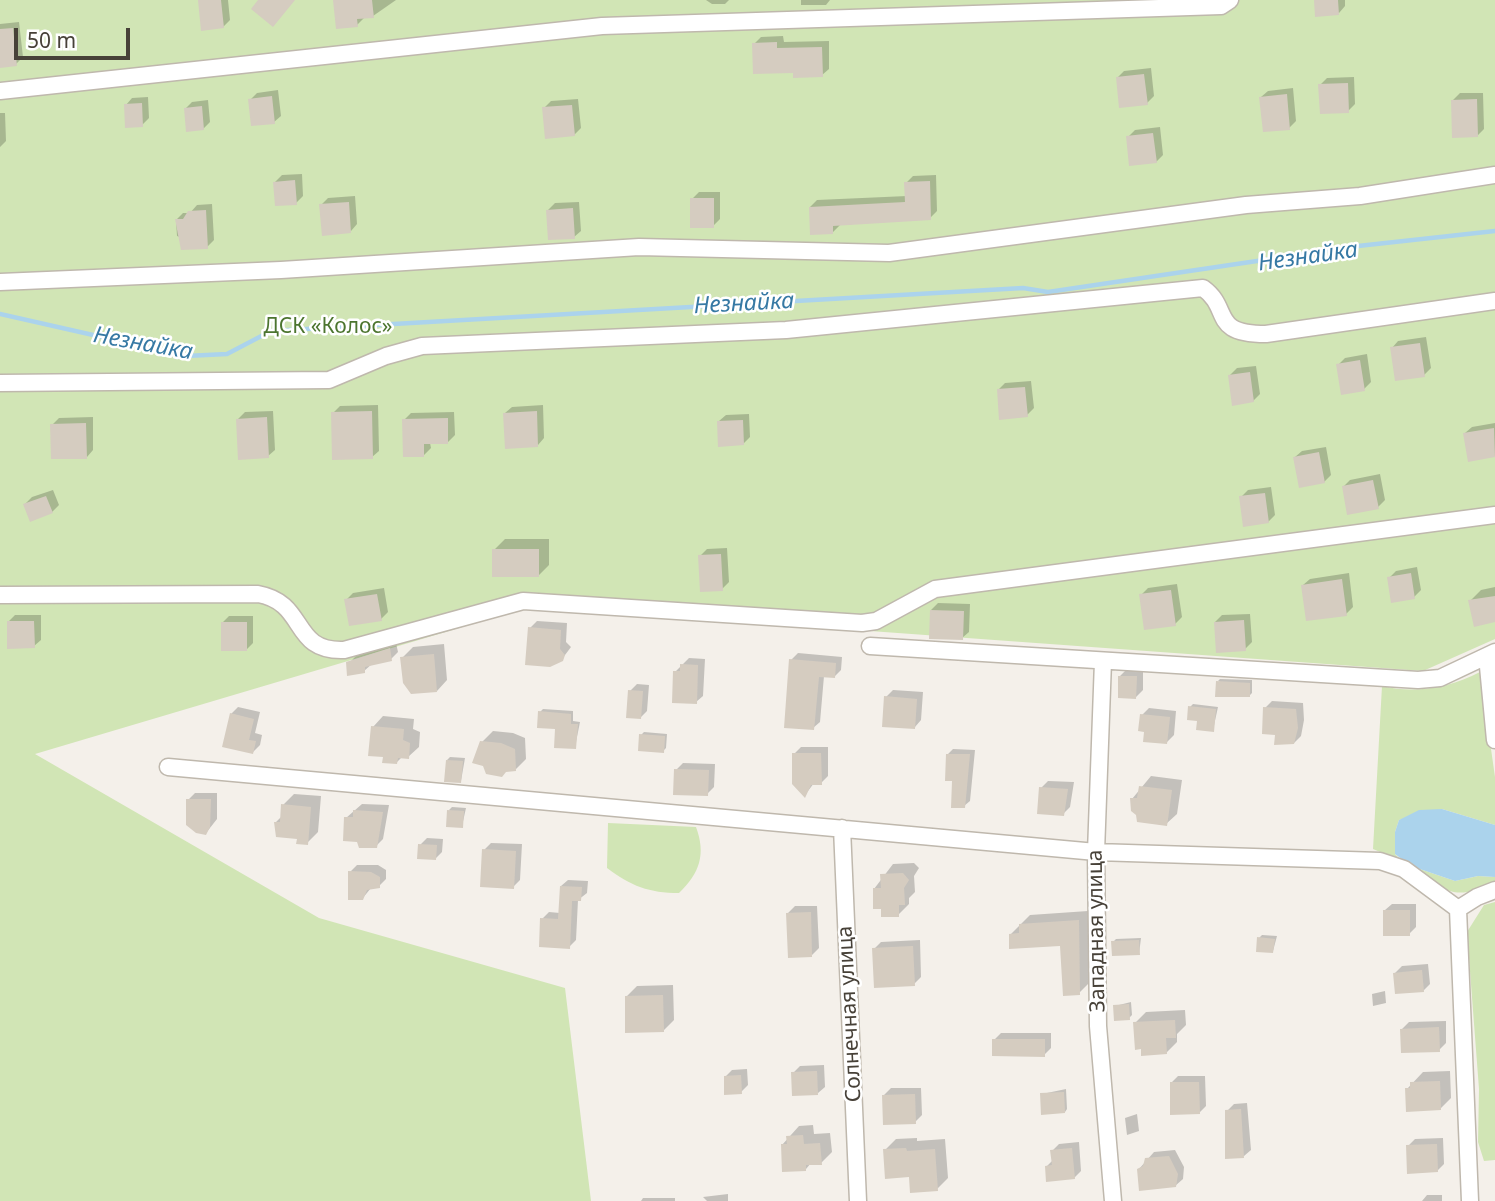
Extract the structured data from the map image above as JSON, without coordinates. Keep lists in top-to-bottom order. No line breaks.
{"streets":{"street":["Западная улица","Солнечная улица"]},"water":["Незнайка"],"parks":["ДСК «Колос»"],"scale_bar":"50 m"}
